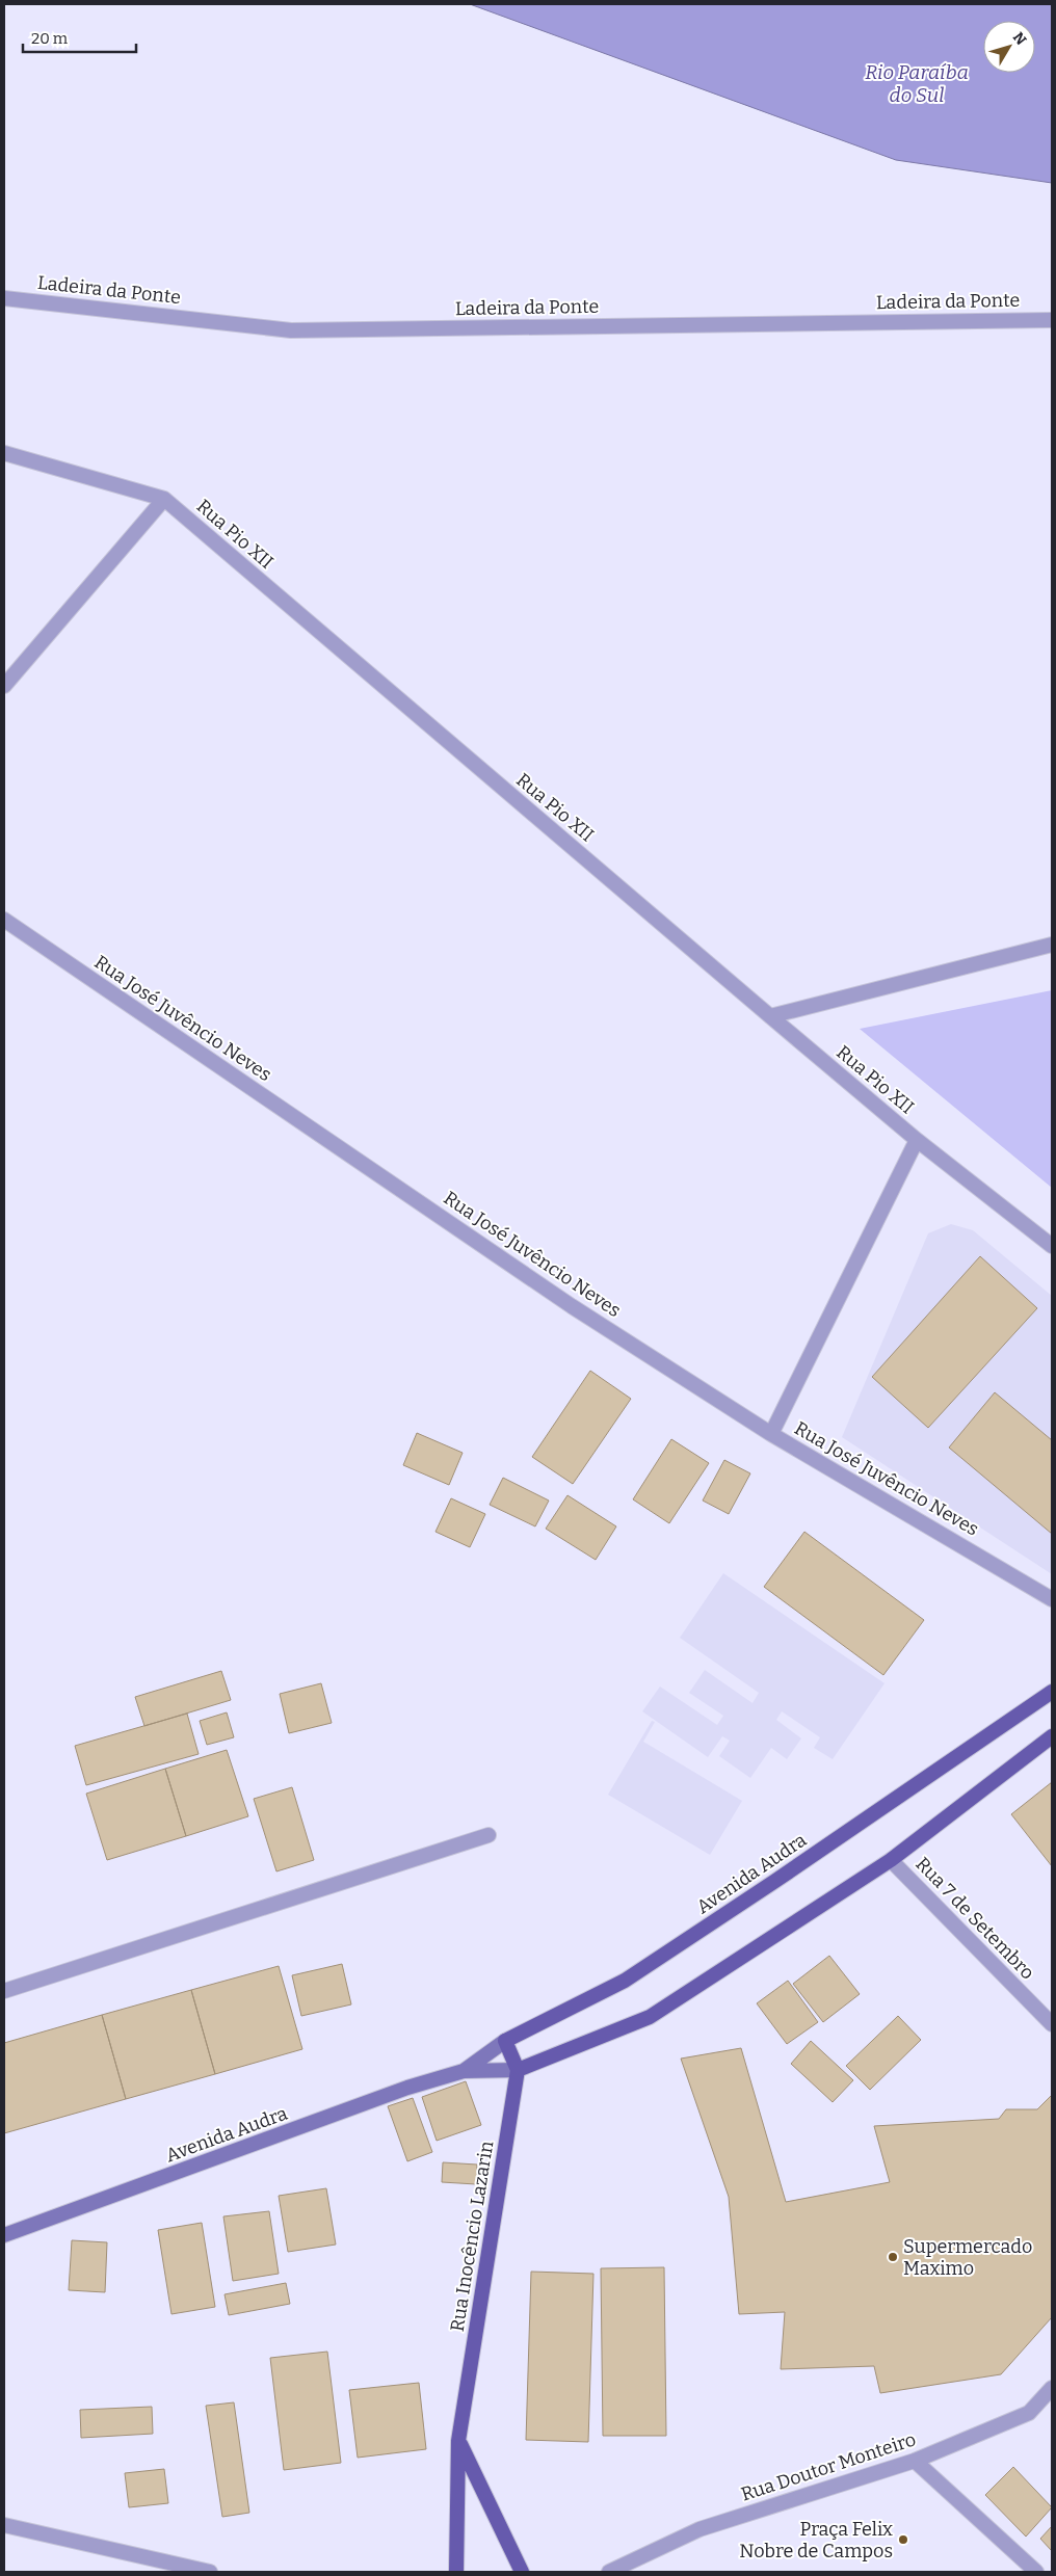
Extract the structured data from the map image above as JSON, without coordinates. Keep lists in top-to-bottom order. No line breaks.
{"streets":{"main road":["Avenida Audra","Rua Inocêncio Lazarin"],"street":["Ladeira da Ponte","Rua Pio XII","Rua José Juvêncio Neves","Rua 7 de Setembro","Rua Doutor Monteiro"]},"crossings":[["Avenida Audra","Rua 7 de Setembro"],["Avenida Audra","Rua Inocêncio Lazarin"]],"water":["Rio Paraíba do Sul"],"places":["Supermercado Maximo","Praça Felix Nobre de Campos"],"scale_bar":"20 m","north":"top right"}
